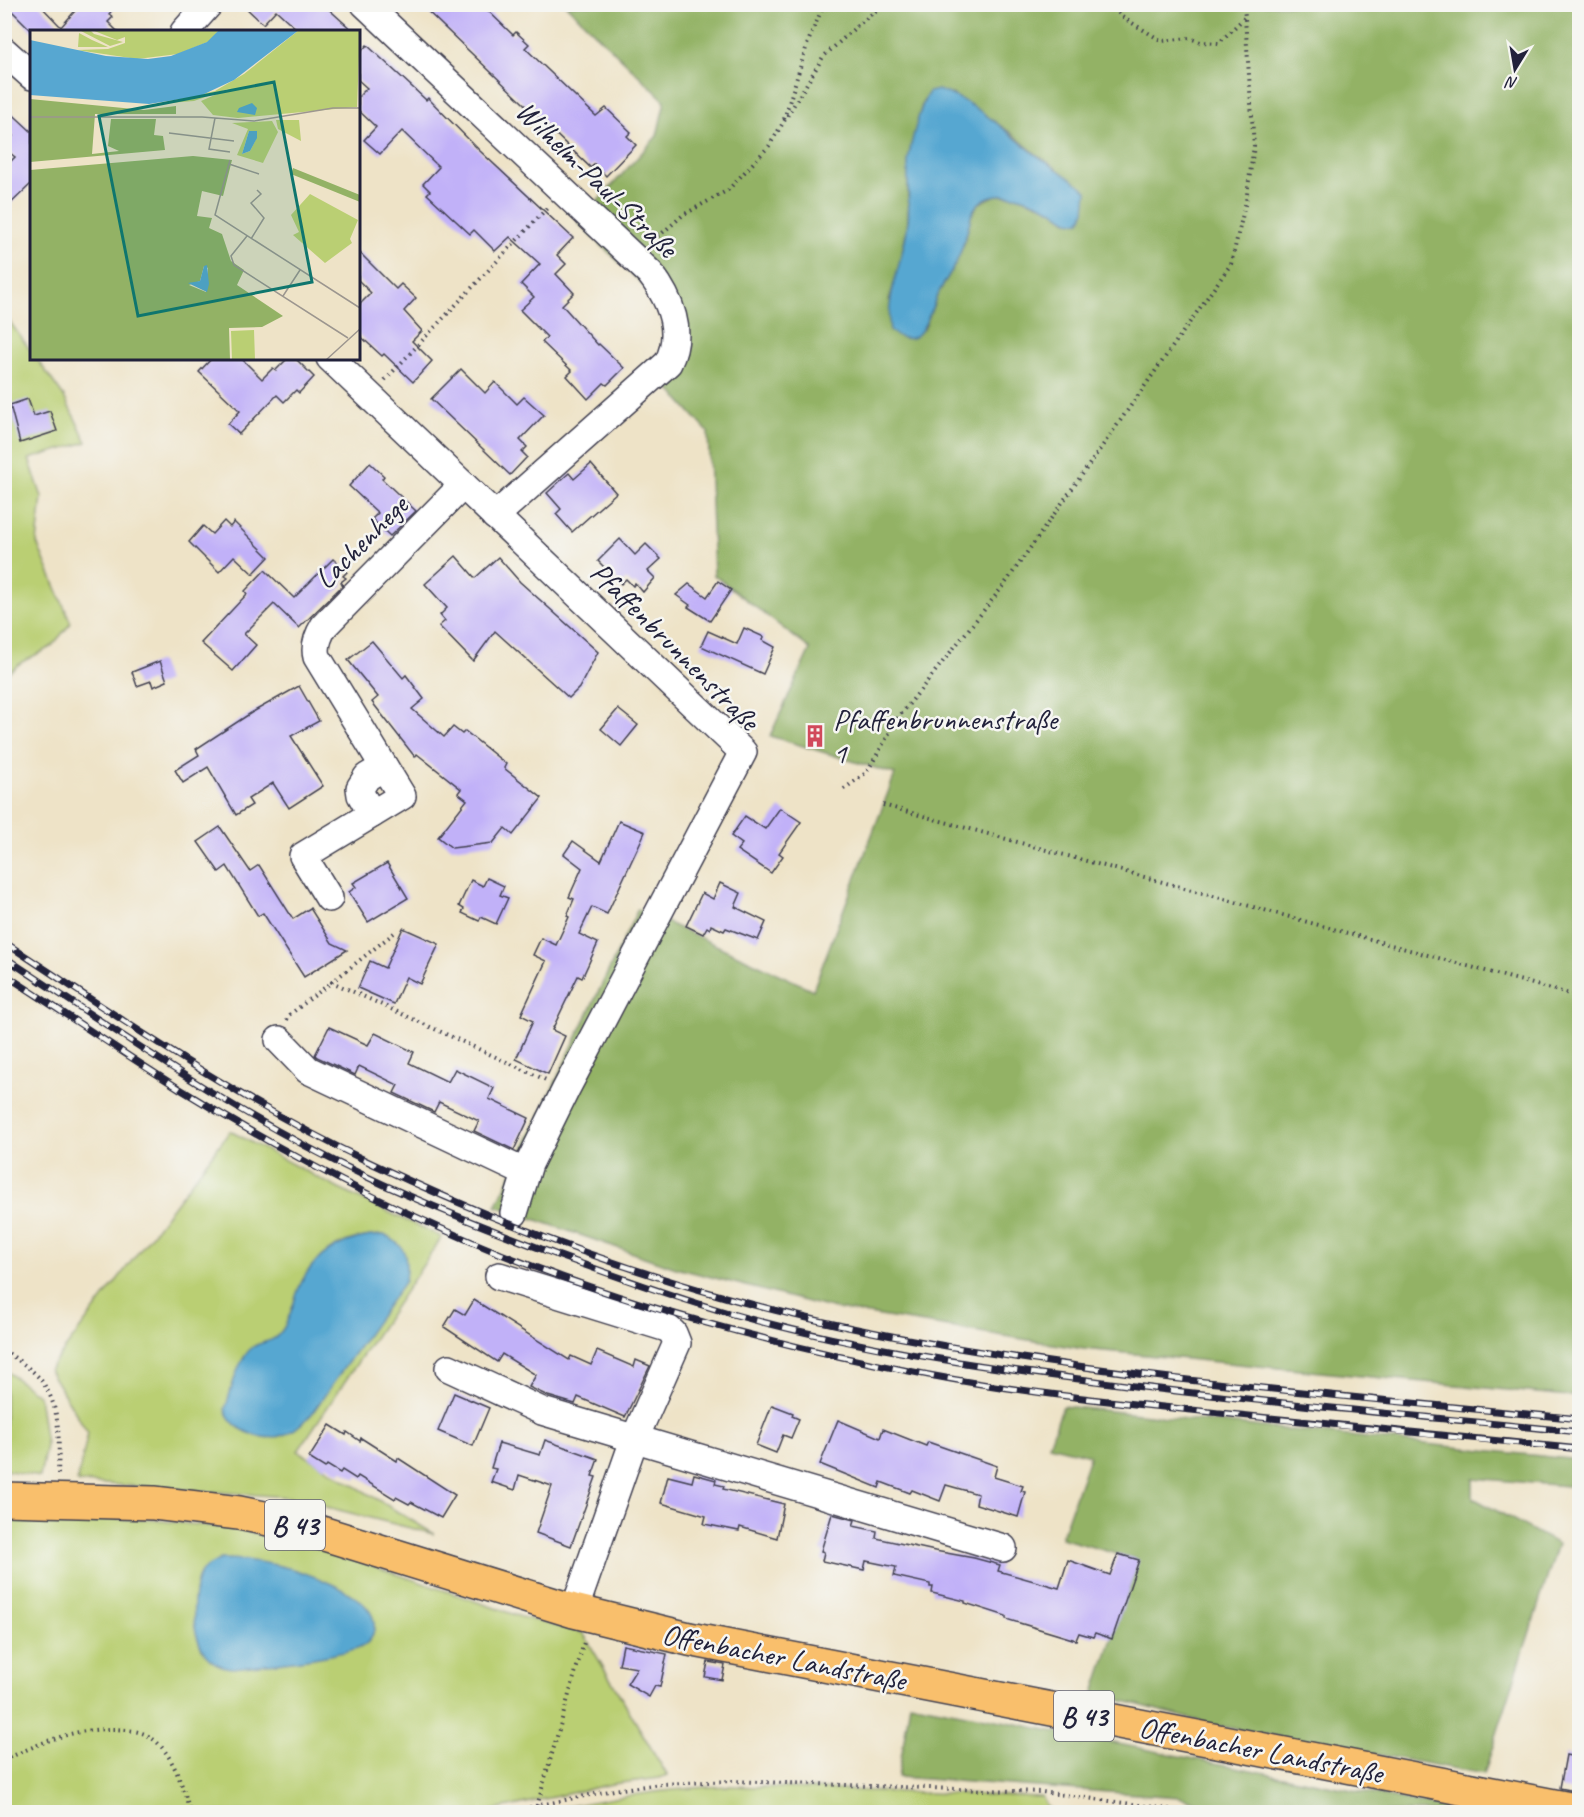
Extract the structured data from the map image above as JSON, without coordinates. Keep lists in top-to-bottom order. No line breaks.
{"streets":{"main road":["B 43","Offenbacher Landstraße"],"street":["Wilhelm-Paul-Straße","Lachenhege","Pfaffenbrunnenstraße"]},"crossings":[["Wilhelm-Paul-Straße","Pfaffenbrunnenstraße"],["Lachenhege","Pfaffenbrunnenstraße"],["B 43","Offenbacher Landstraße"]],"places":{"building":["Pfaffenbrunnenstraße 1"]},"north":"bottom"}
